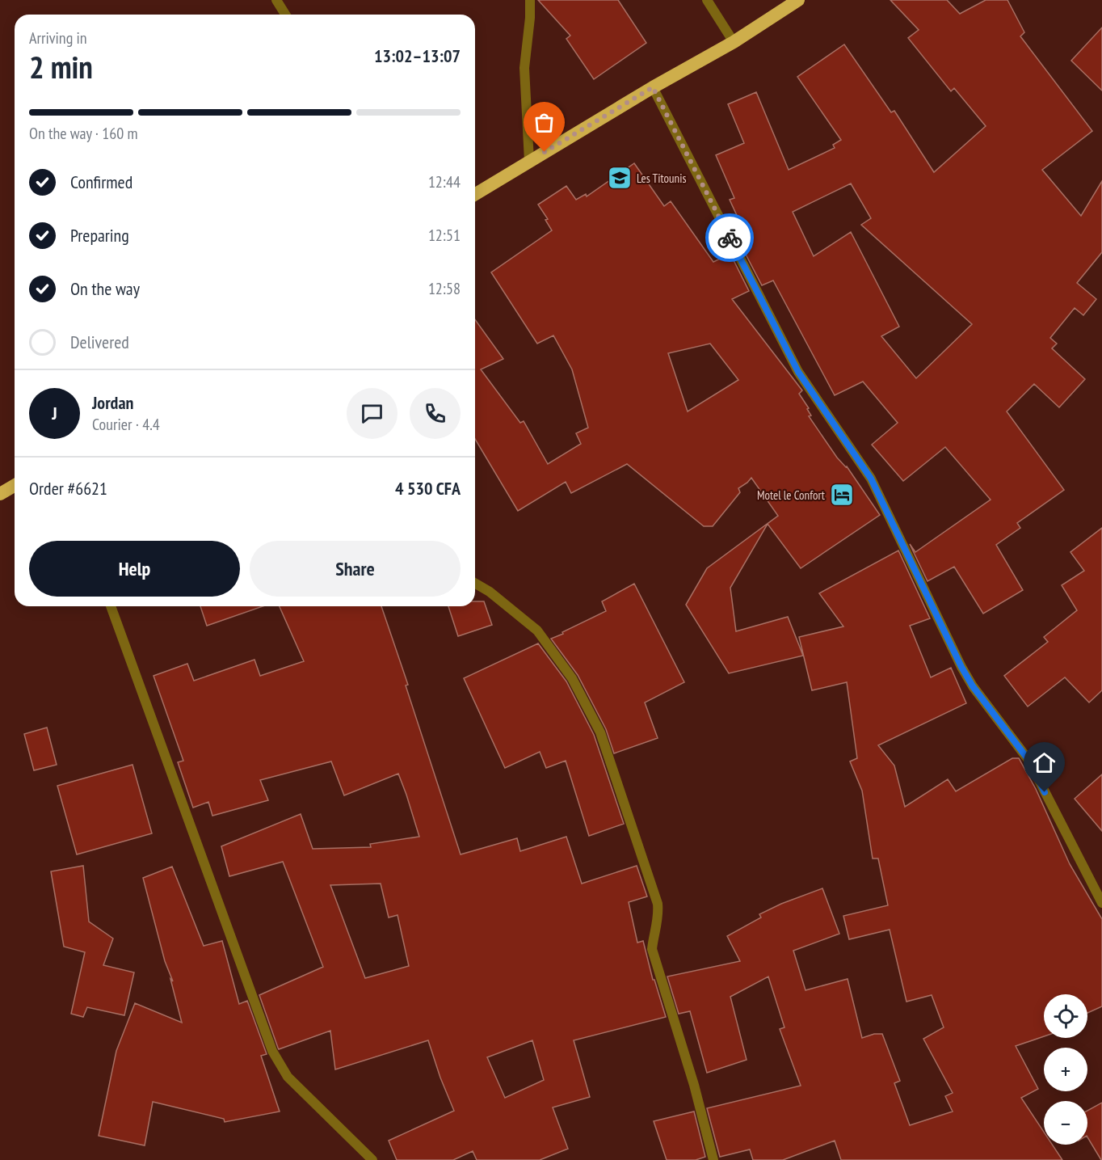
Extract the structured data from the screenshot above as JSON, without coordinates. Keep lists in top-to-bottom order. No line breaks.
{"places":{"school or university":["Les Titounis"],"hotel":["Motel le Confort"]},"page":{"heading":["2 min","Arriving in","13:02–13:07"],"panel":["Jordan","Courier · 4.4","Order #6621","4 530 CFA"],"bar":"On the way · 160 m","list":[["Confirmed","12:44"],["Preparing","12:51"],["On the way","12:58"],"Delivered"],"round":"J","buttons":["Help","Share"],"map_buttons":["+","−"]}}
